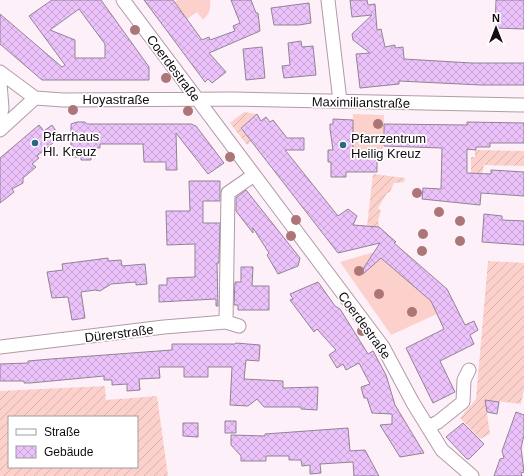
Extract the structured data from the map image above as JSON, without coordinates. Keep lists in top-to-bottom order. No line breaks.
{"streets":{"street":["Coerdestraße","Hoyastraße","Maximilianstraße","Dürerstraße"]},"crossings":[["Coerdestraße","Hoyastraße"],["Coerdestraße","Maximilianstraße"],["Coerdestraße","Dürerstraße"],["Hoyastraße","Maximilianstraße"]],"places":["Pfarrhaus Hl. Kreuz","Pfarrzentrum Heilig Kreuz"],"legend":["Straße","Gebäude"],"north":"top"}
